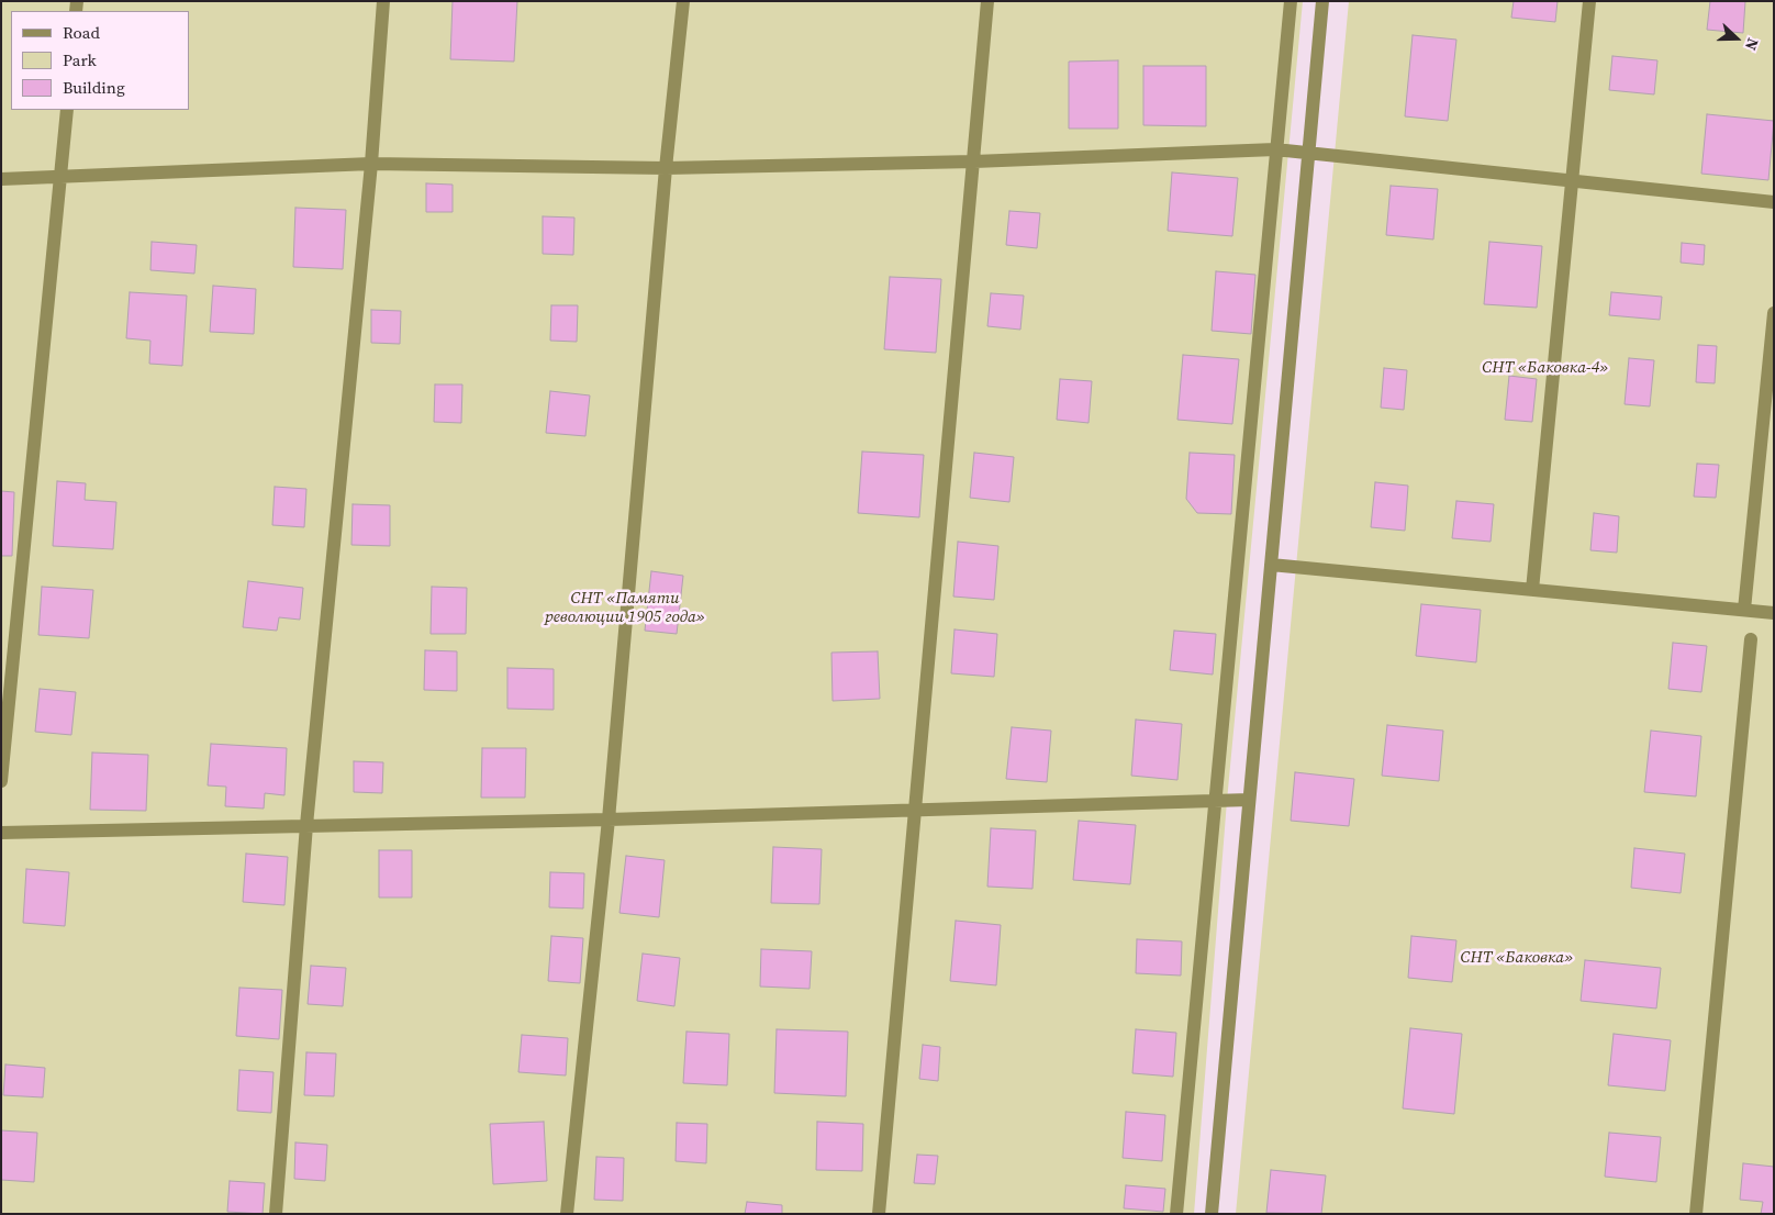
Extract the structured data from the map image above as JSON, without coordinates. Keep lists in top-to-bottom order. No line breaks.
{"parks":["СНТ «Баковка-4»","СНТ «Памяти революции 1905 года»","СНТ «Баковка»"],"legend":["Road","Park","Building"],"north":"right"}
